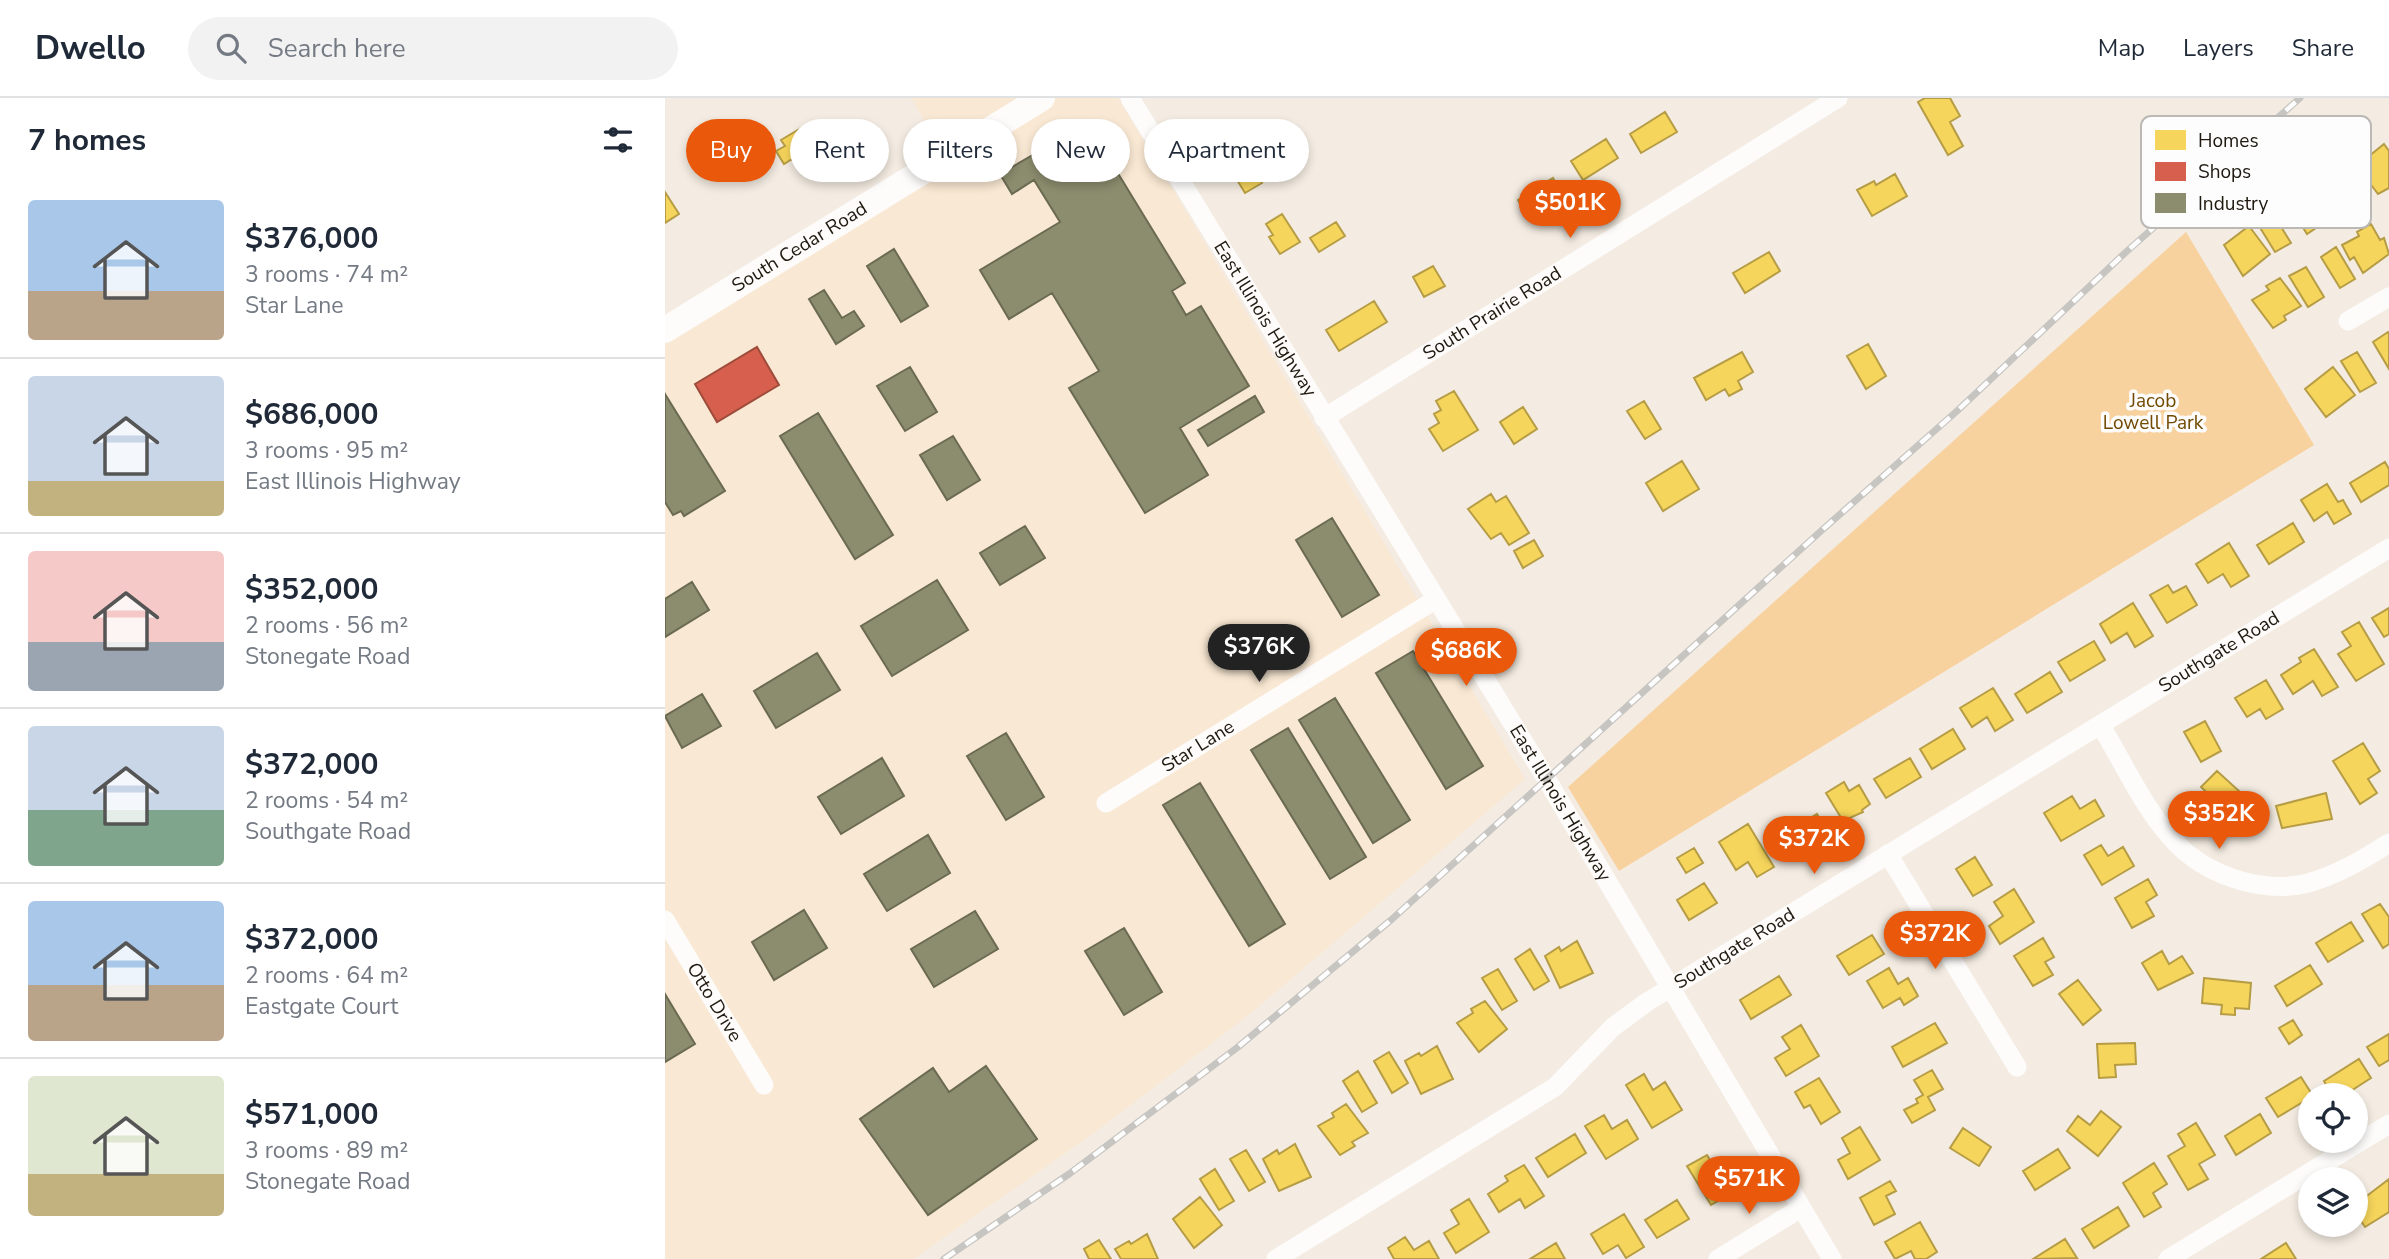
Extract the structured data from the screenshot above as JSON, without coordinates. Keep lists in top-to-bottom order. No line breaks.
{"streets":{"main road":["South Cedar Road"],"street":["South Prairie Road","East Illinois Highway","Southgate Road","Star Lane","Otto Drive"]},"crossings":[["South Prairie Road","East Illinois Highway"],["East Illinois Highway","Southgate Road"],["East Illinois Highway","Star Lane"]],"parks":["Jacob Lowell Park"],"legend":["Homes","Shops","Industry"],"page":{"header":"Dwello","search":"Search here","nav":["Map","Layers","Share"],"heading":"7 homes","chip":["Buy","Rent","Filters","New","Apartment"],"price":["$501K","$376K","$686K","$352K","$372K","$372K","$571K"],"list":[{"name":"$376,000","note":"3 rooms · 74 m² · Star Lane"},{"name":"$686,000","note":"3 rooms · 95 m² · East Illinois Highway"},{"name":"$352,000","note":"2 rooms · 56 m² · Stonegate Road"},{"name":"$372,000","note":"2 rooms · 54 m² · Southgate Road"},{"name":"$372,000","note":"2 rooms · 64 m² · Eastgate Court"},{"name":"$571,000","note":"3 rooms · 89 m² · Stonegate Road"}]}}
